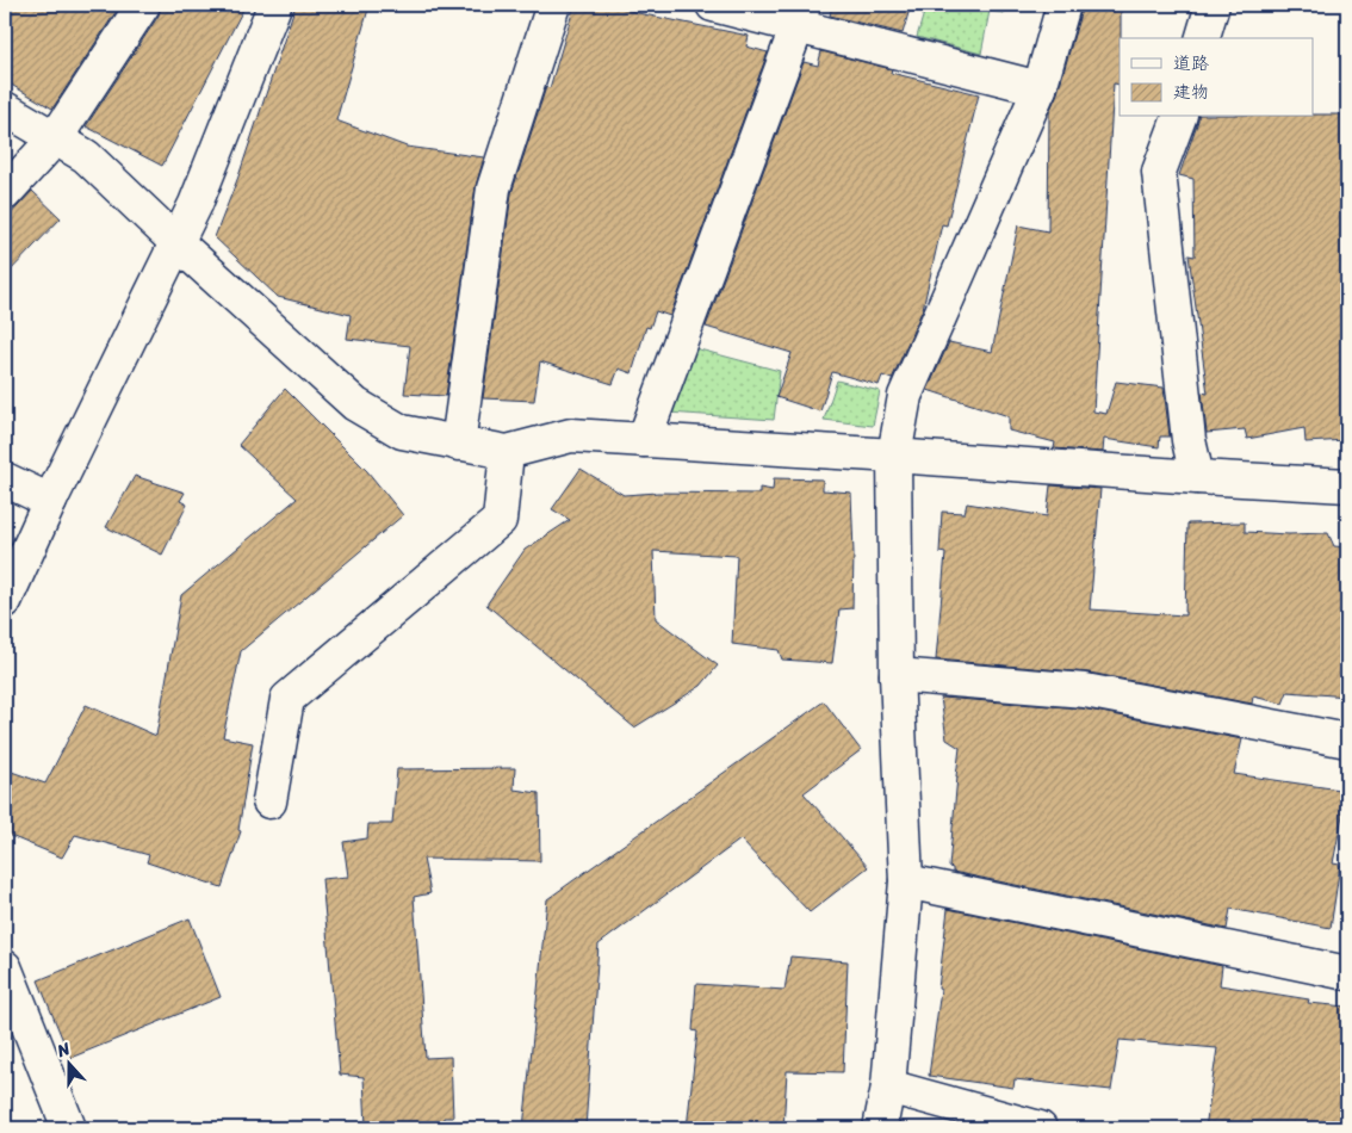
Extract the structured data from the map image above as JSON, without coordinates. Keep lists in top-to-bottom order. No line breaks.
{"legend":["道路","建物"],"north":"top"}
